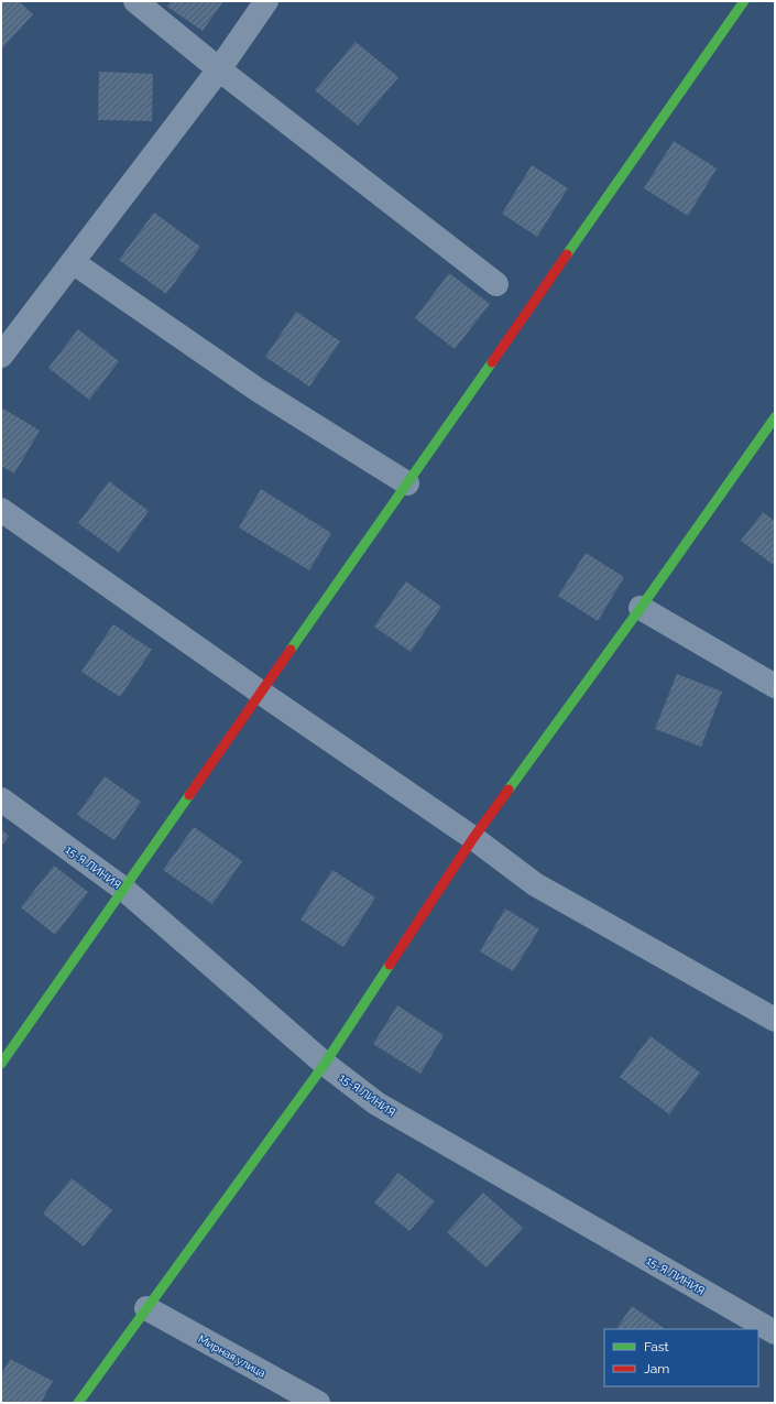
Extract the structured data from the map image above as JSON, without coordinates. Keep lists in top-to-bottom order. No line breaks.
{"streets":{"street":["15-Я ЛИНИЯ","Мирная улица"]},"legend":["Fast","Jam"]}
